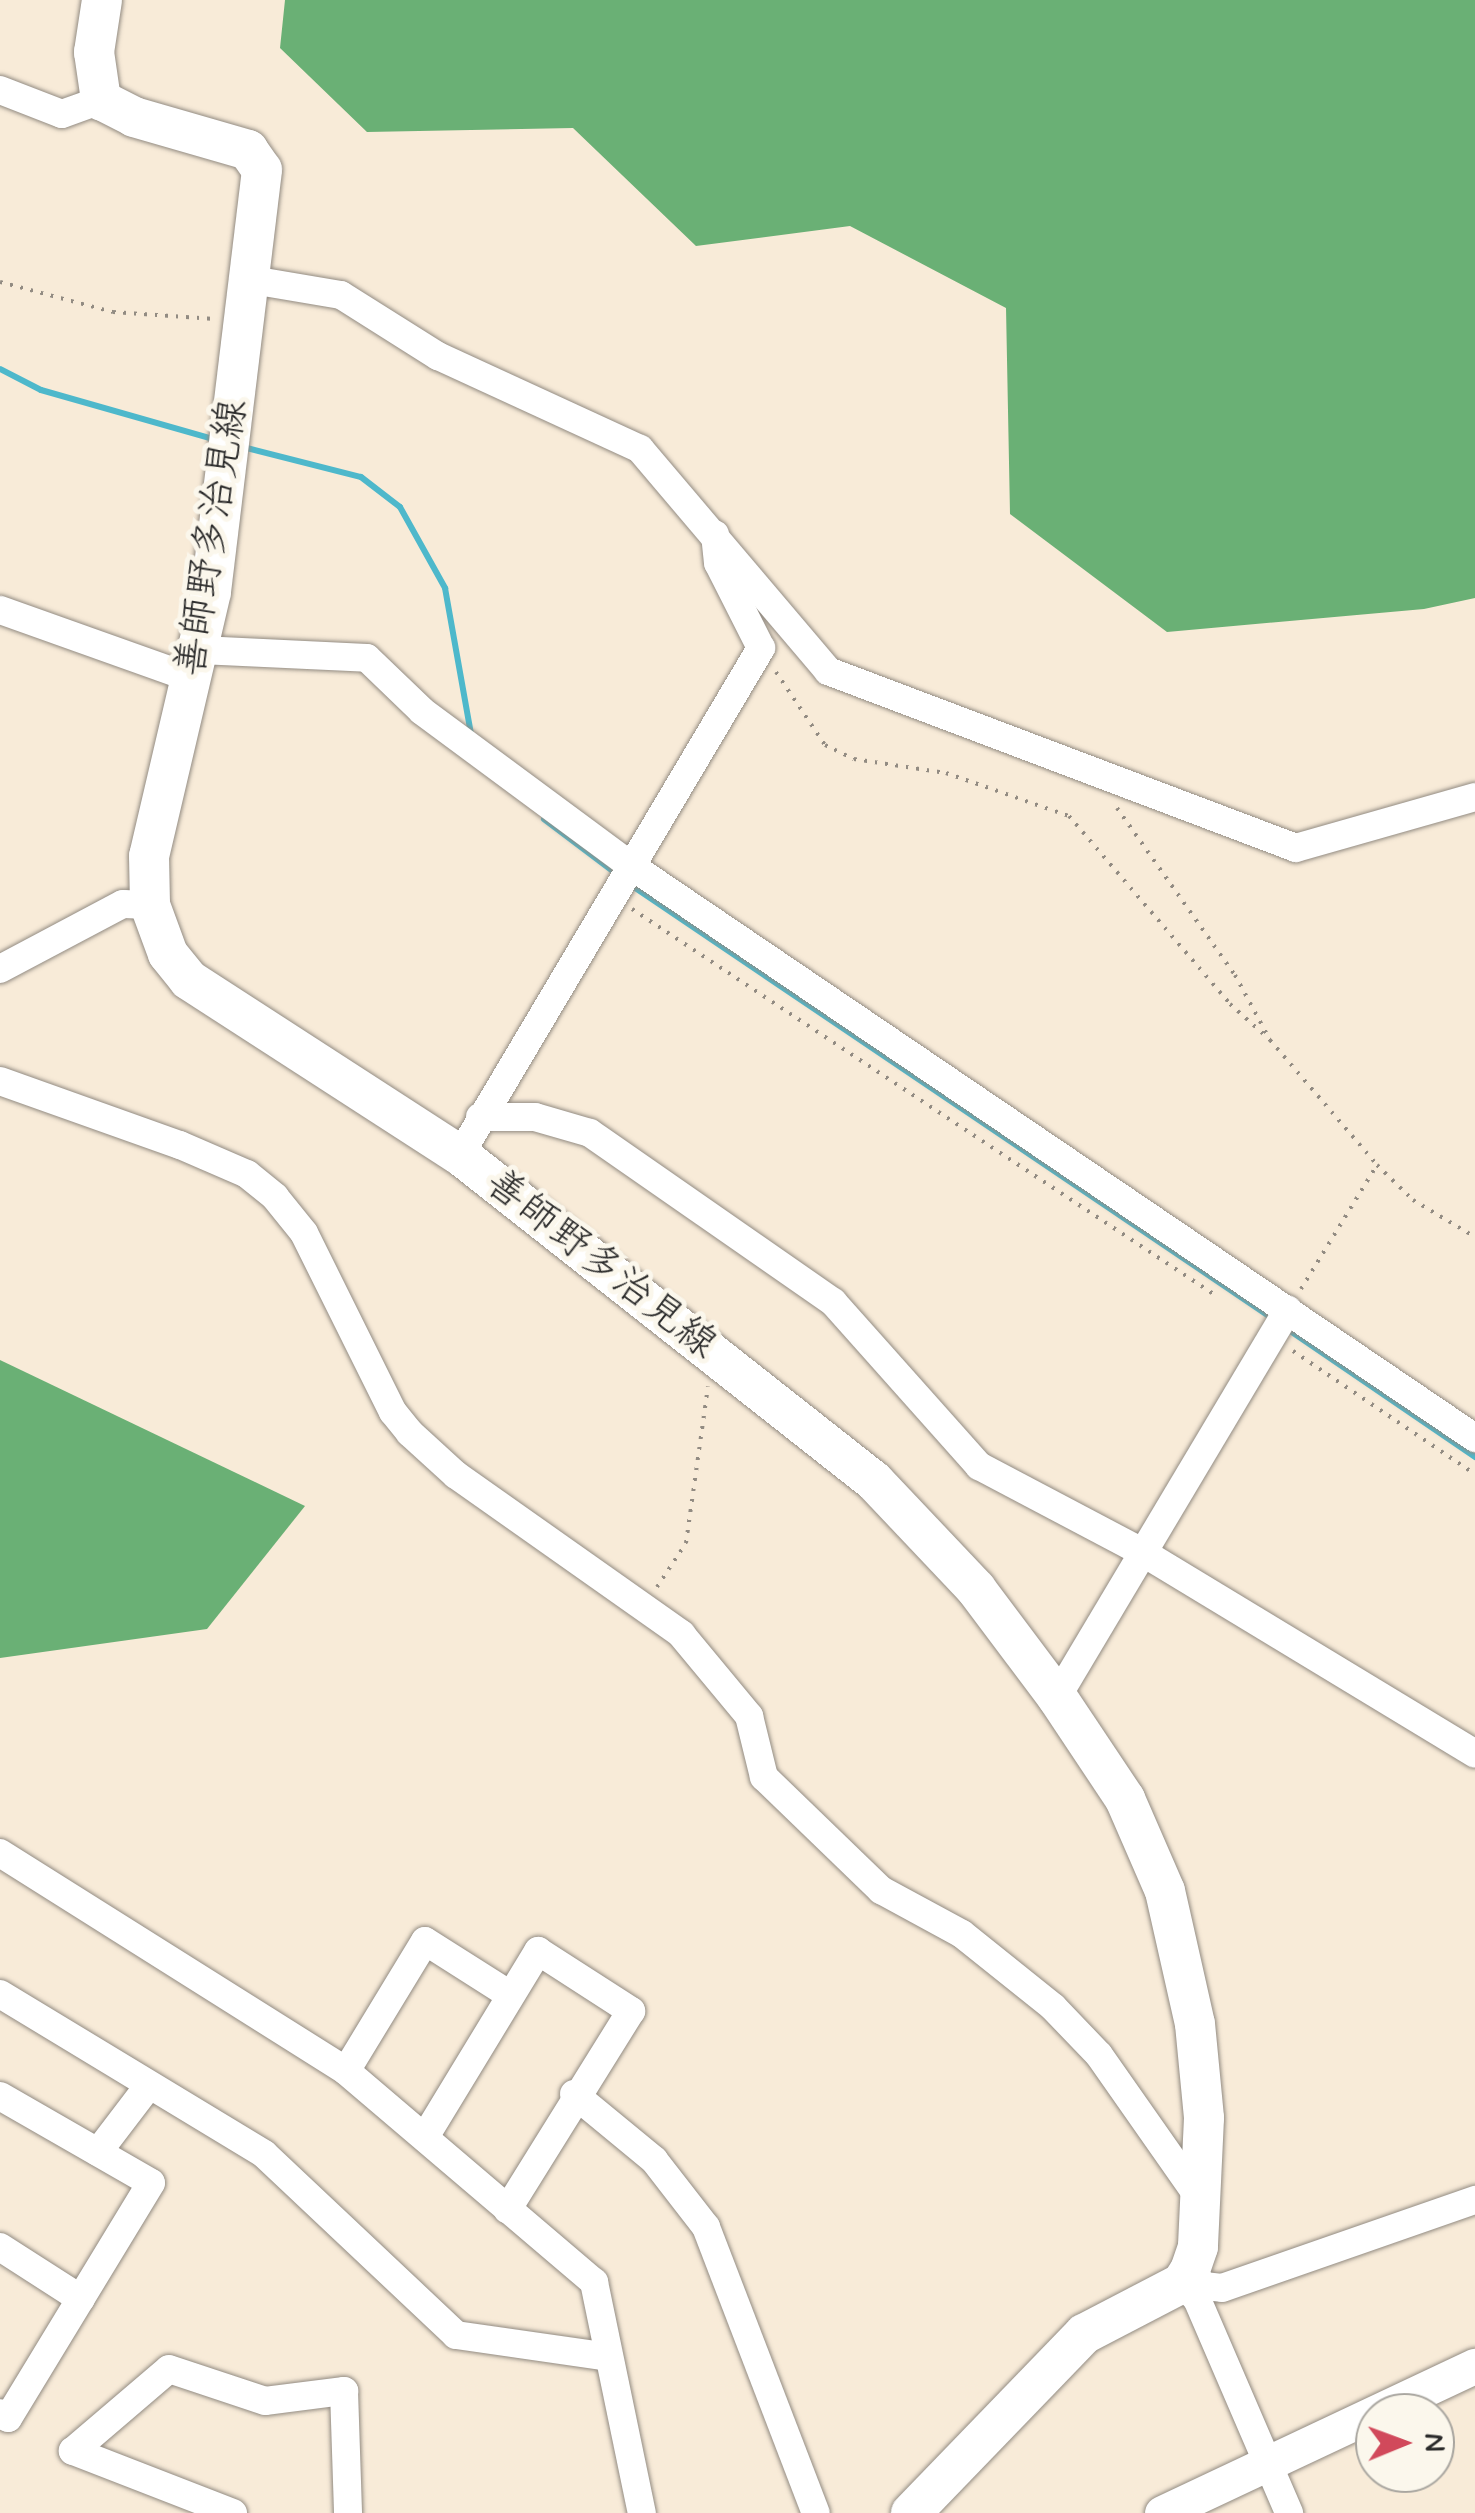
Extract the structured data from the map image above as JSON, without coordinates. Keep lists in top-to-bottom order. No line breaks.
{"streets":{"main road":["善師野多治見線"]},"north":"right"}
